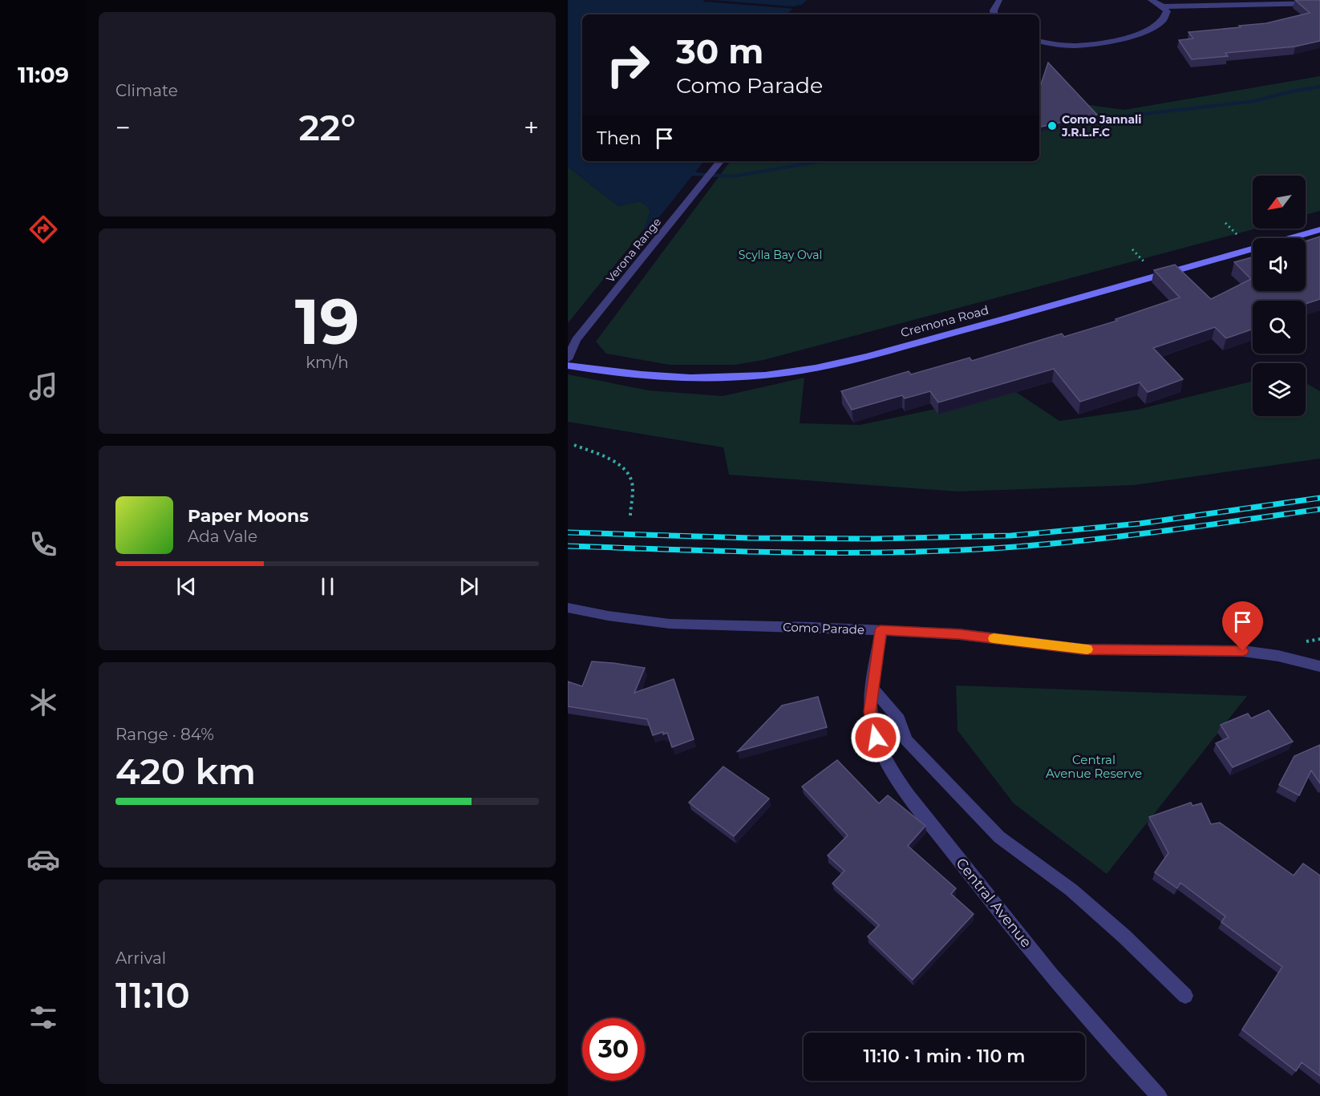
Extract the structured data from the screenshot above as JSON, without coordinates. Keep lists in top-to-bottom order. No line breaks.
{"streets":{"street":["Verona Range","Cremona Road","Como Parade","Central Avenue"]},"crossings":[["Como Parade","Central Avenue"]],"parks":["Scylla Bay Oval","Central Avenue Reserve"],"places":["Como Jannali J.R.L.F.C"],"north":"bottom left","page":{"tabs":"11:09","tile":["Climate",["19","km/h"],["Range · 84%","420 km"],["Arrival","11:10"]],"turn":["30 m","Como Parade"],"heat":["−","22°","+"],"then":"Then","song":["Paper Moons","Ada Vale"],"limit":"30","trip":"11:10 · 1 min · 110 m"}}
